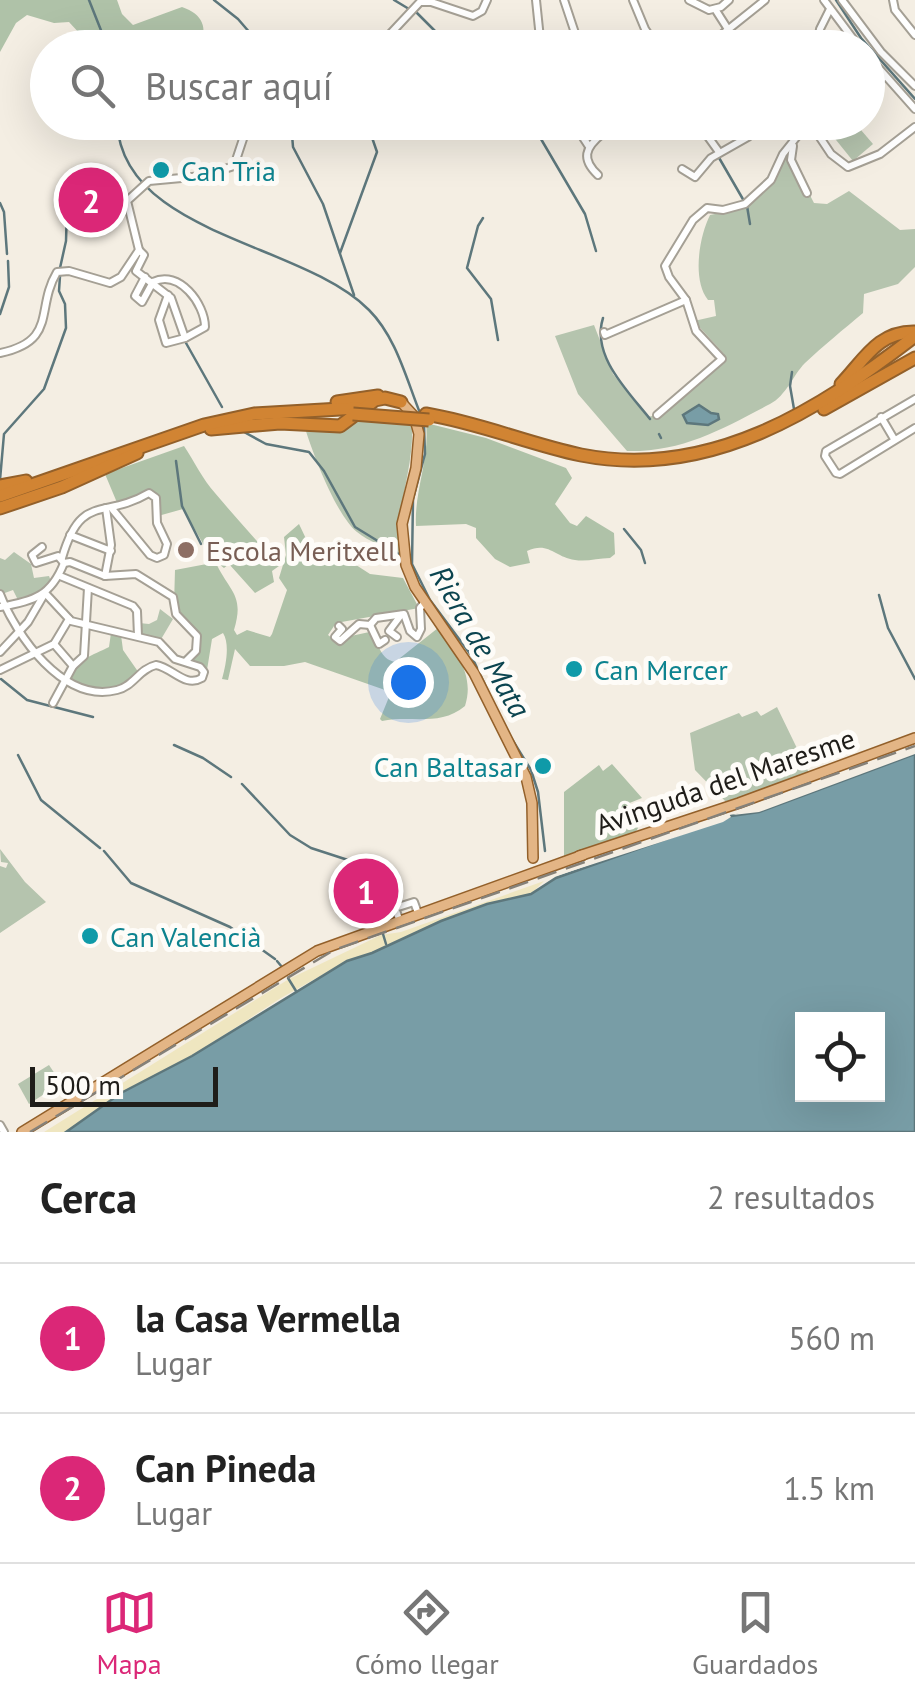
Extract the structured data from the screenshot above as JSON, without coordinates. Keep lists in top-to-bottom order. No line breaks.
{"streets":{"main road":["Avinguda del Maresme"]},"water":["Riera de Mata"],"places":["Can Tria","Escola Meritxell","Can Mercer","Can Baltasar","Can Valencià"],"scale_bar":"500 m","page":{"search":"Buscar aquí","pins":["2","1"],"scale":"500 m","heading":["Cerca","2 resultados"],"list":[{"mark":"1","name":"la Casa Vermella","note":"Lugar","value":"560 m"},{"mark":"2","name":"Can Pineda","note":"Lugar","value":"1.5 km"}],"nav":["Mapa","Cómo llegar","Guardados"]}}
